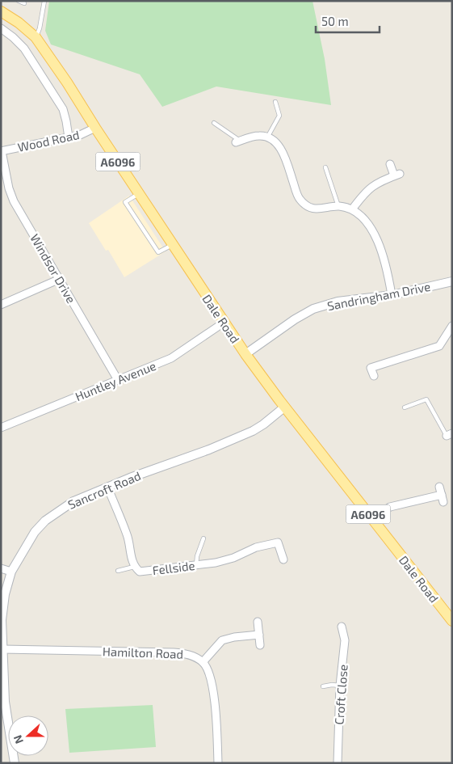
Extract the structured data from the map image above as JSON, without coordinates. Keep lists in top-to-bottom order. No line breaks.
{"streets":{"main road":["A6096","Dale Road"],"street":["Wood Road","Windsor Drive","Sandringham Drive","Huntley Avenue","Sancroft Road","Fellside","Hamilton Road","Croft Close"]},"crossings":[["Wood Road","Windsor Drive"],["Wood Road","Dale Road"],["Windsor Drive","Huntley Avenue"],["Sandringham Drive","Dale Road"],["Dale Road","Huntley Avenue"],["Dale Road","Sancroft Road"],["Sancroft Road","Fellside"],["Sancroft Road","Hamilton Road"]],"scale_bar":"50 m","north":"left"}
